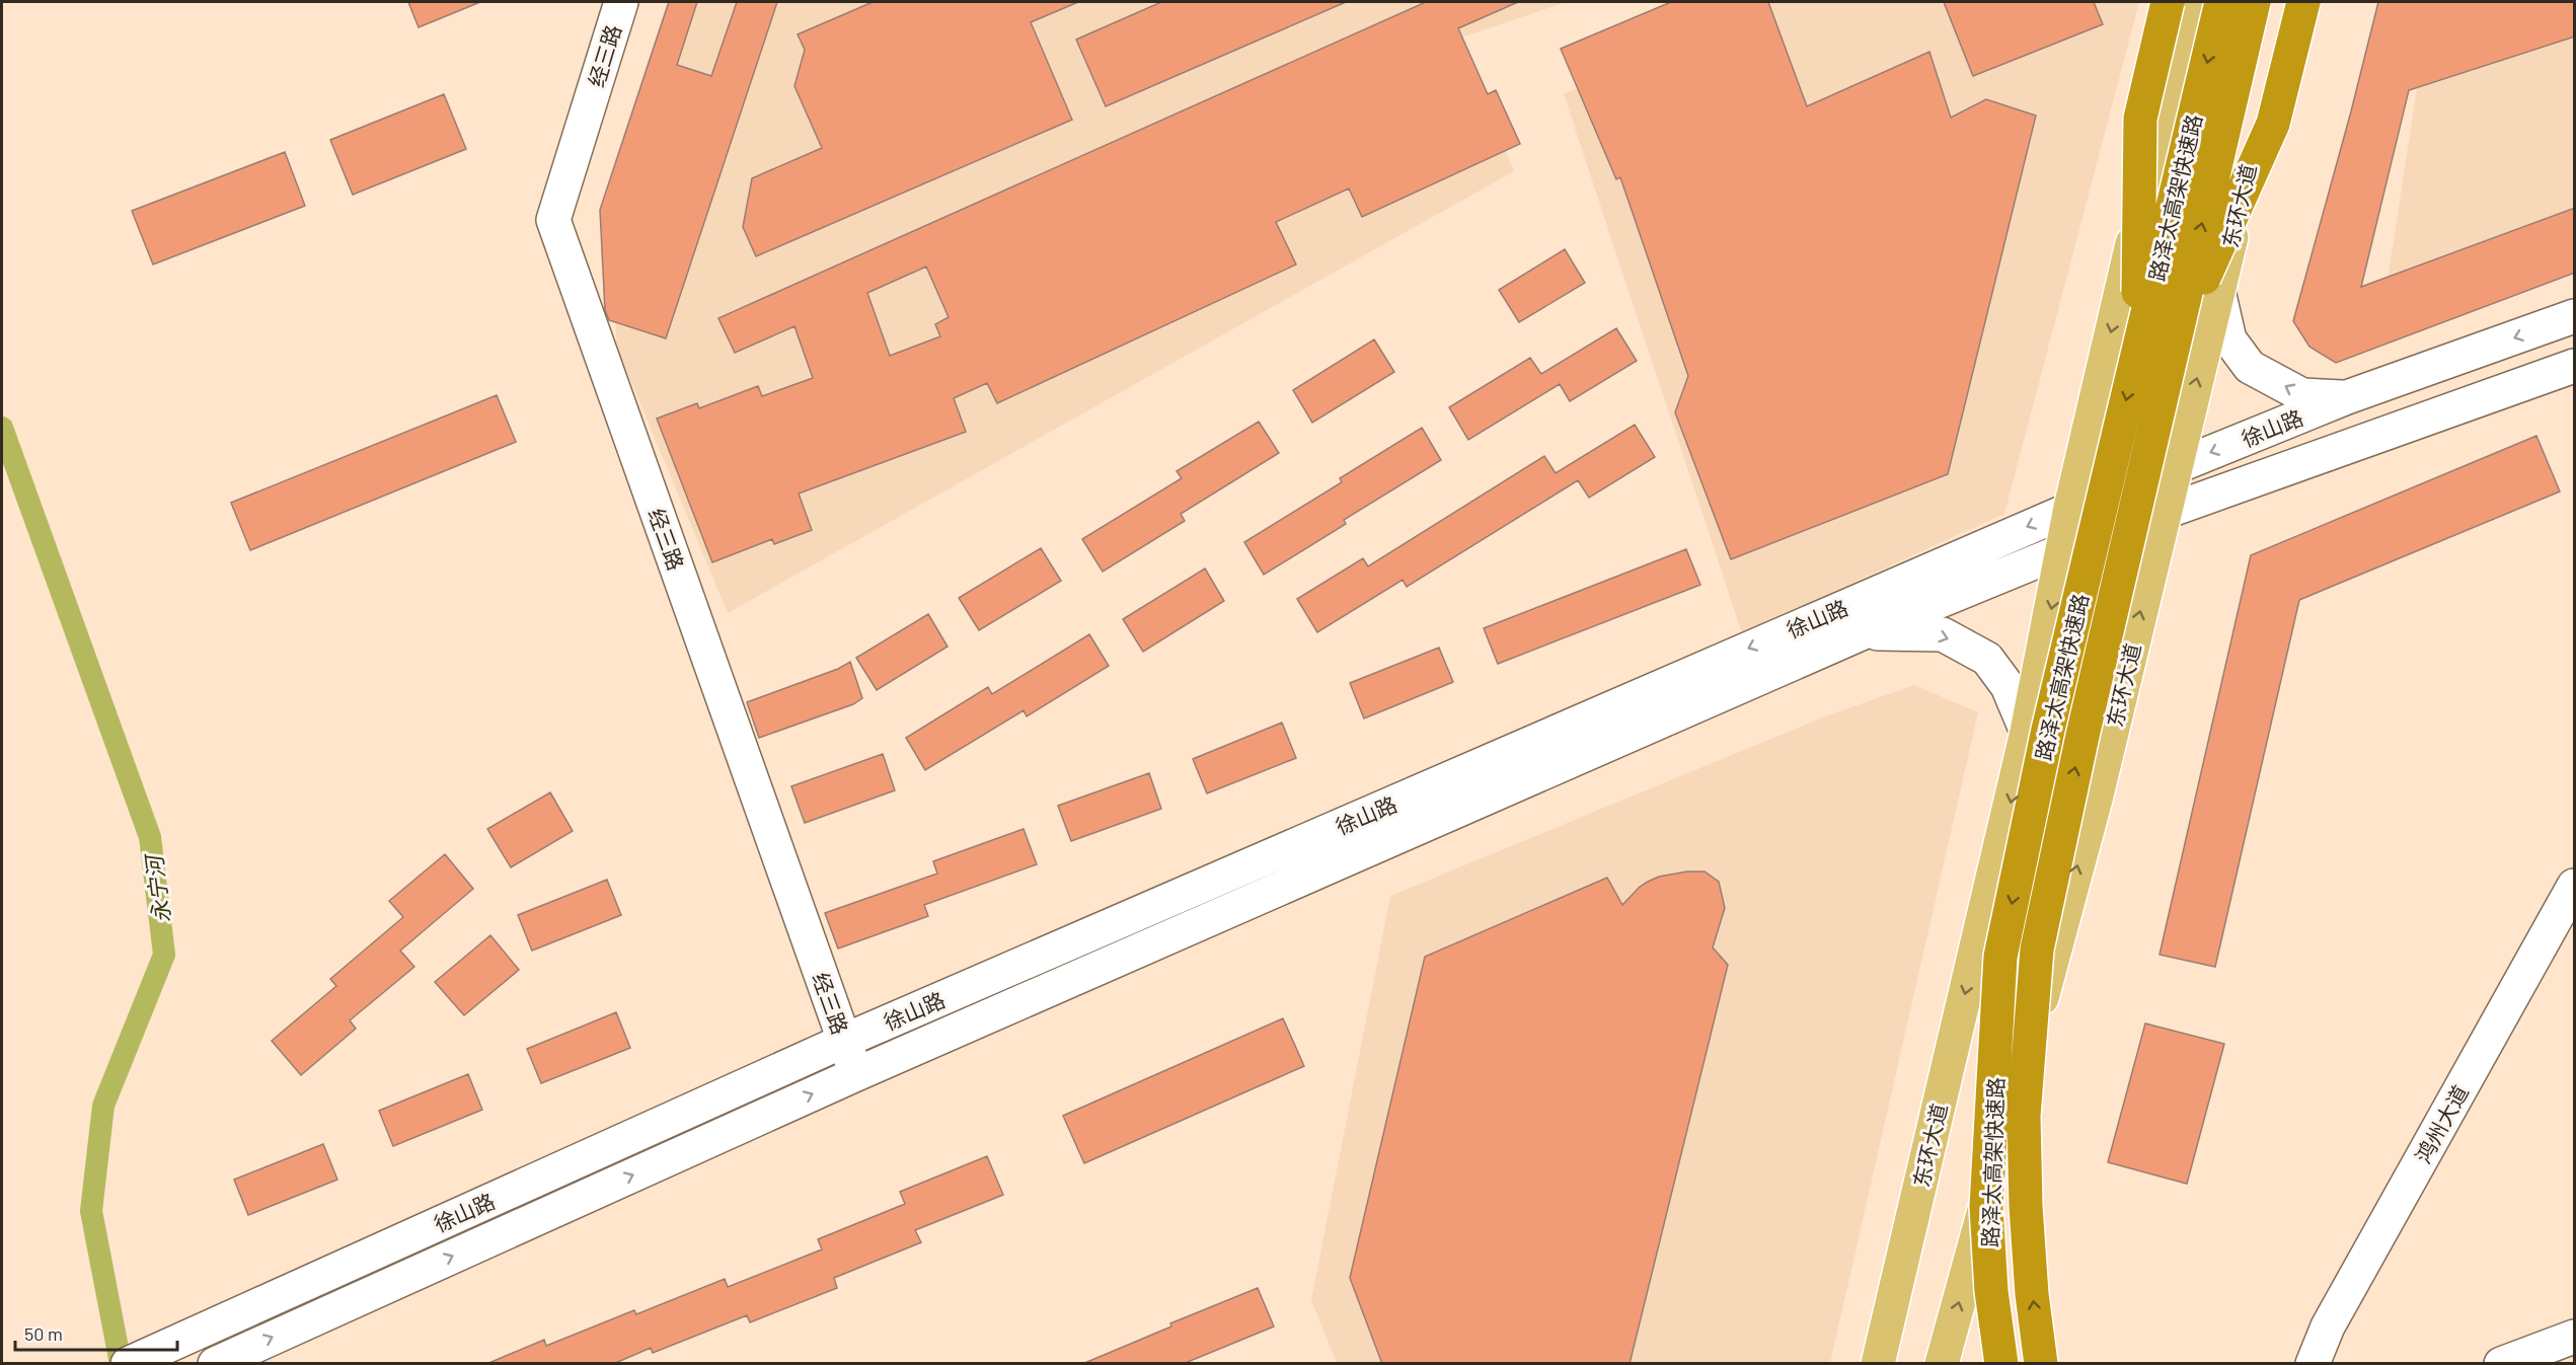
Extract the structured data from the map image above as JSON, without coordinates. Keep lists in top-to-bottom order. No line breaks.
{"streets":{"highway":["路泽太高架快速路"],"main road":["经三路","东环大道","徐山路","鸿州大道"]},"crossings":[["经三路","徐山路"],["东环大道","徐山路"]],"water":["永宁河"],"scale_bar":"50 m"}
